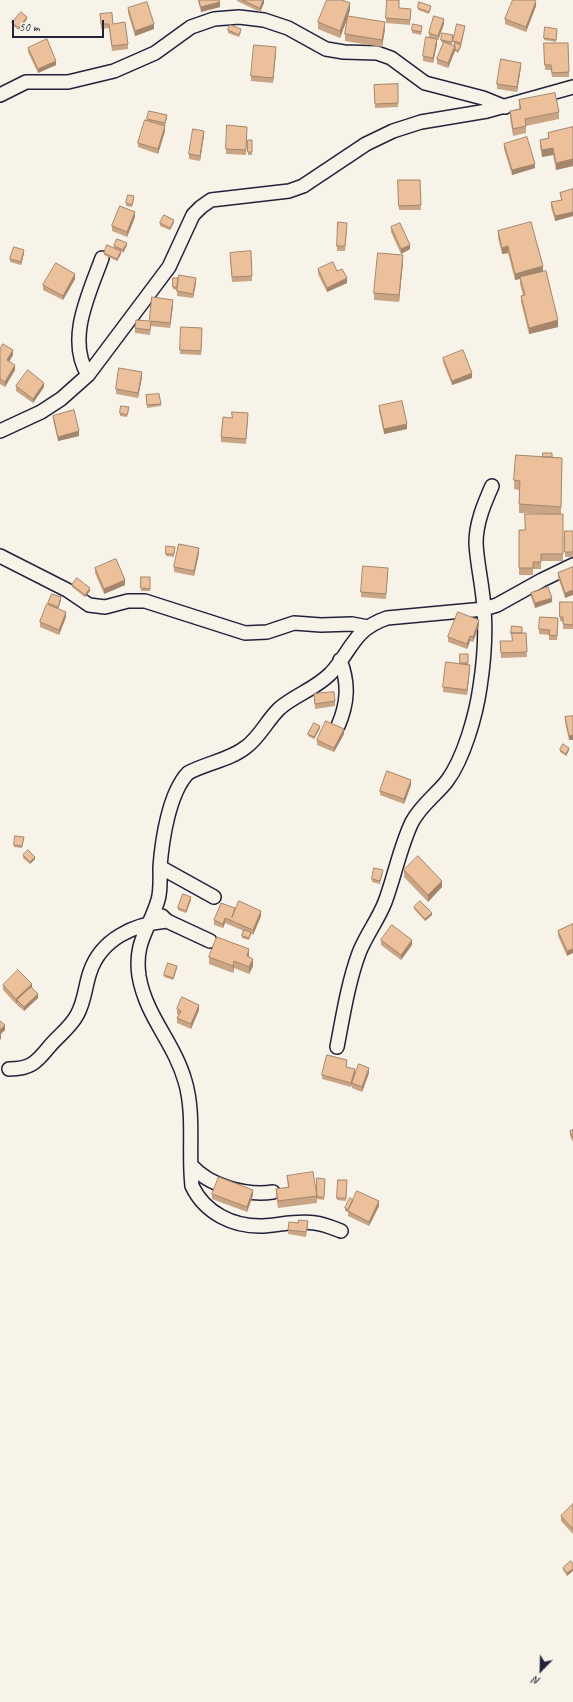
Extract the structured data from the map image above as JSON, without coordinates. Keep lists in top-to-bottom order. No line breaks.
{"scale_bar":"50 m","north":"bottom left"}
